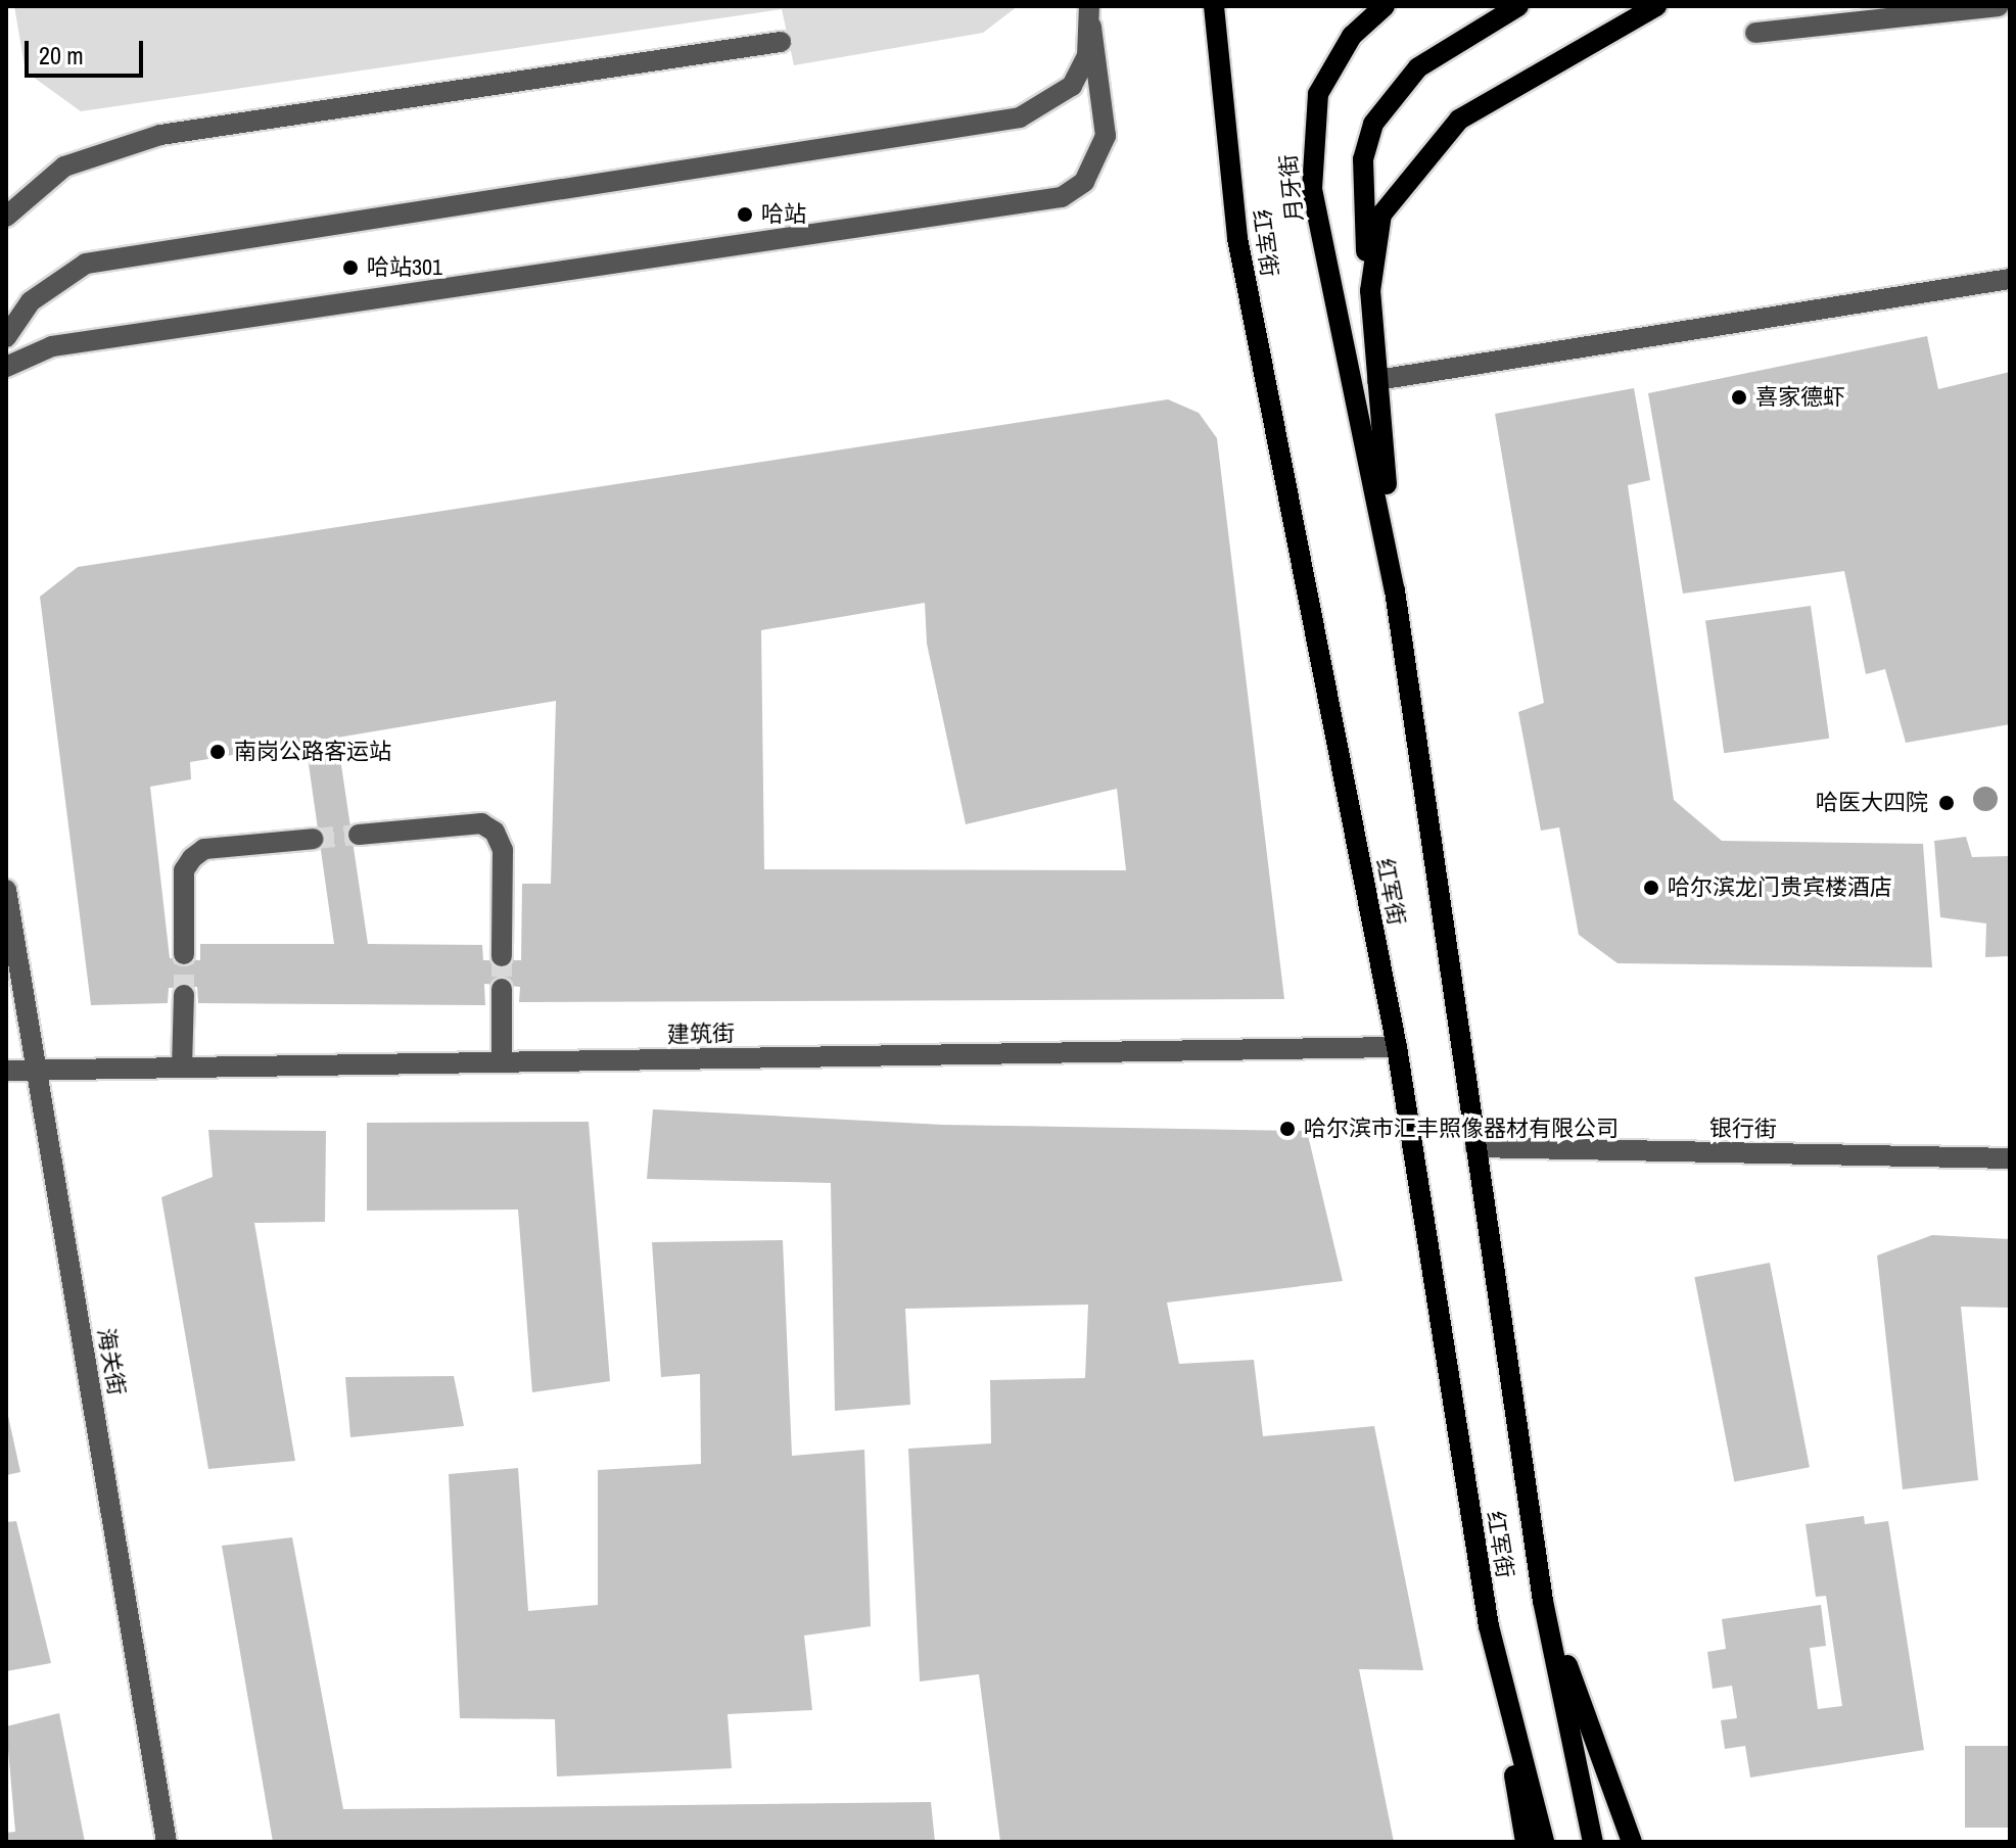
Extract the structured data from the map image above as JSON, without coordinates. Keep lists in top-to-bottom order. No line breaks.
{"streets":{"main road":["月牙街","红军街"],"street":["建筑街","银行街","海关街"]},"crossings":[["月牙街","红军街"],["红军街","建筑街"],["红军街","银行街"],["建筑街","海关街"]],"places":["哈站","哈站301","喜家德虾","南岗公路客运站","哈医大四院","哈尔滨龙门贵宾楼酒店","哈尔滨市汇丰照像器材有限公司"],"scale_bar":"20 m"}
